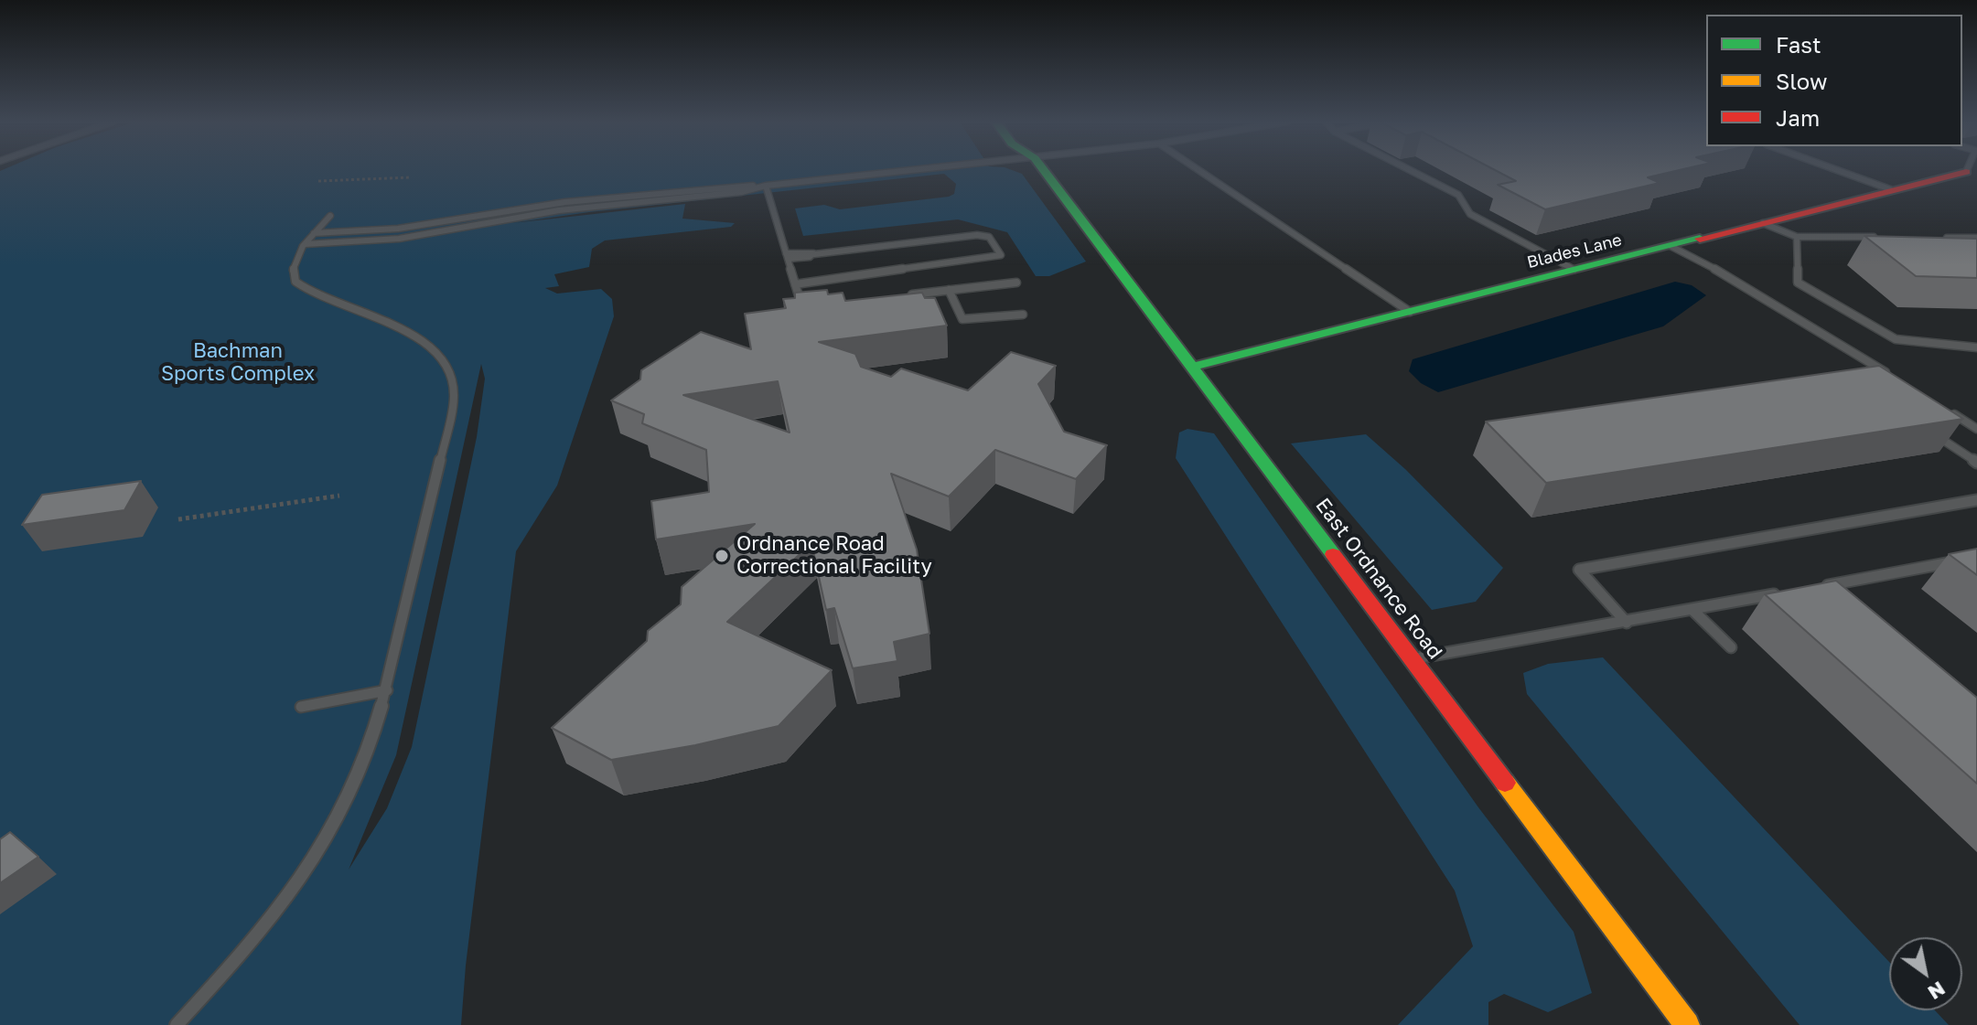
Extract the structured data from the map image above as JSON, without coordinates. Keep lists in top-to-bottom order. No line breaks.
{"streets":{"main road":["Blades Lane","East Ordnance Road"]},"crossings":[["Blades Lane","East Ordnance Road"]],"parks":["Bachman Sports Complex"],"places":["Ordnance Road Correctional Facility"],"legend":["Fast","Slow","Jam"],"north":"bottom right"}
